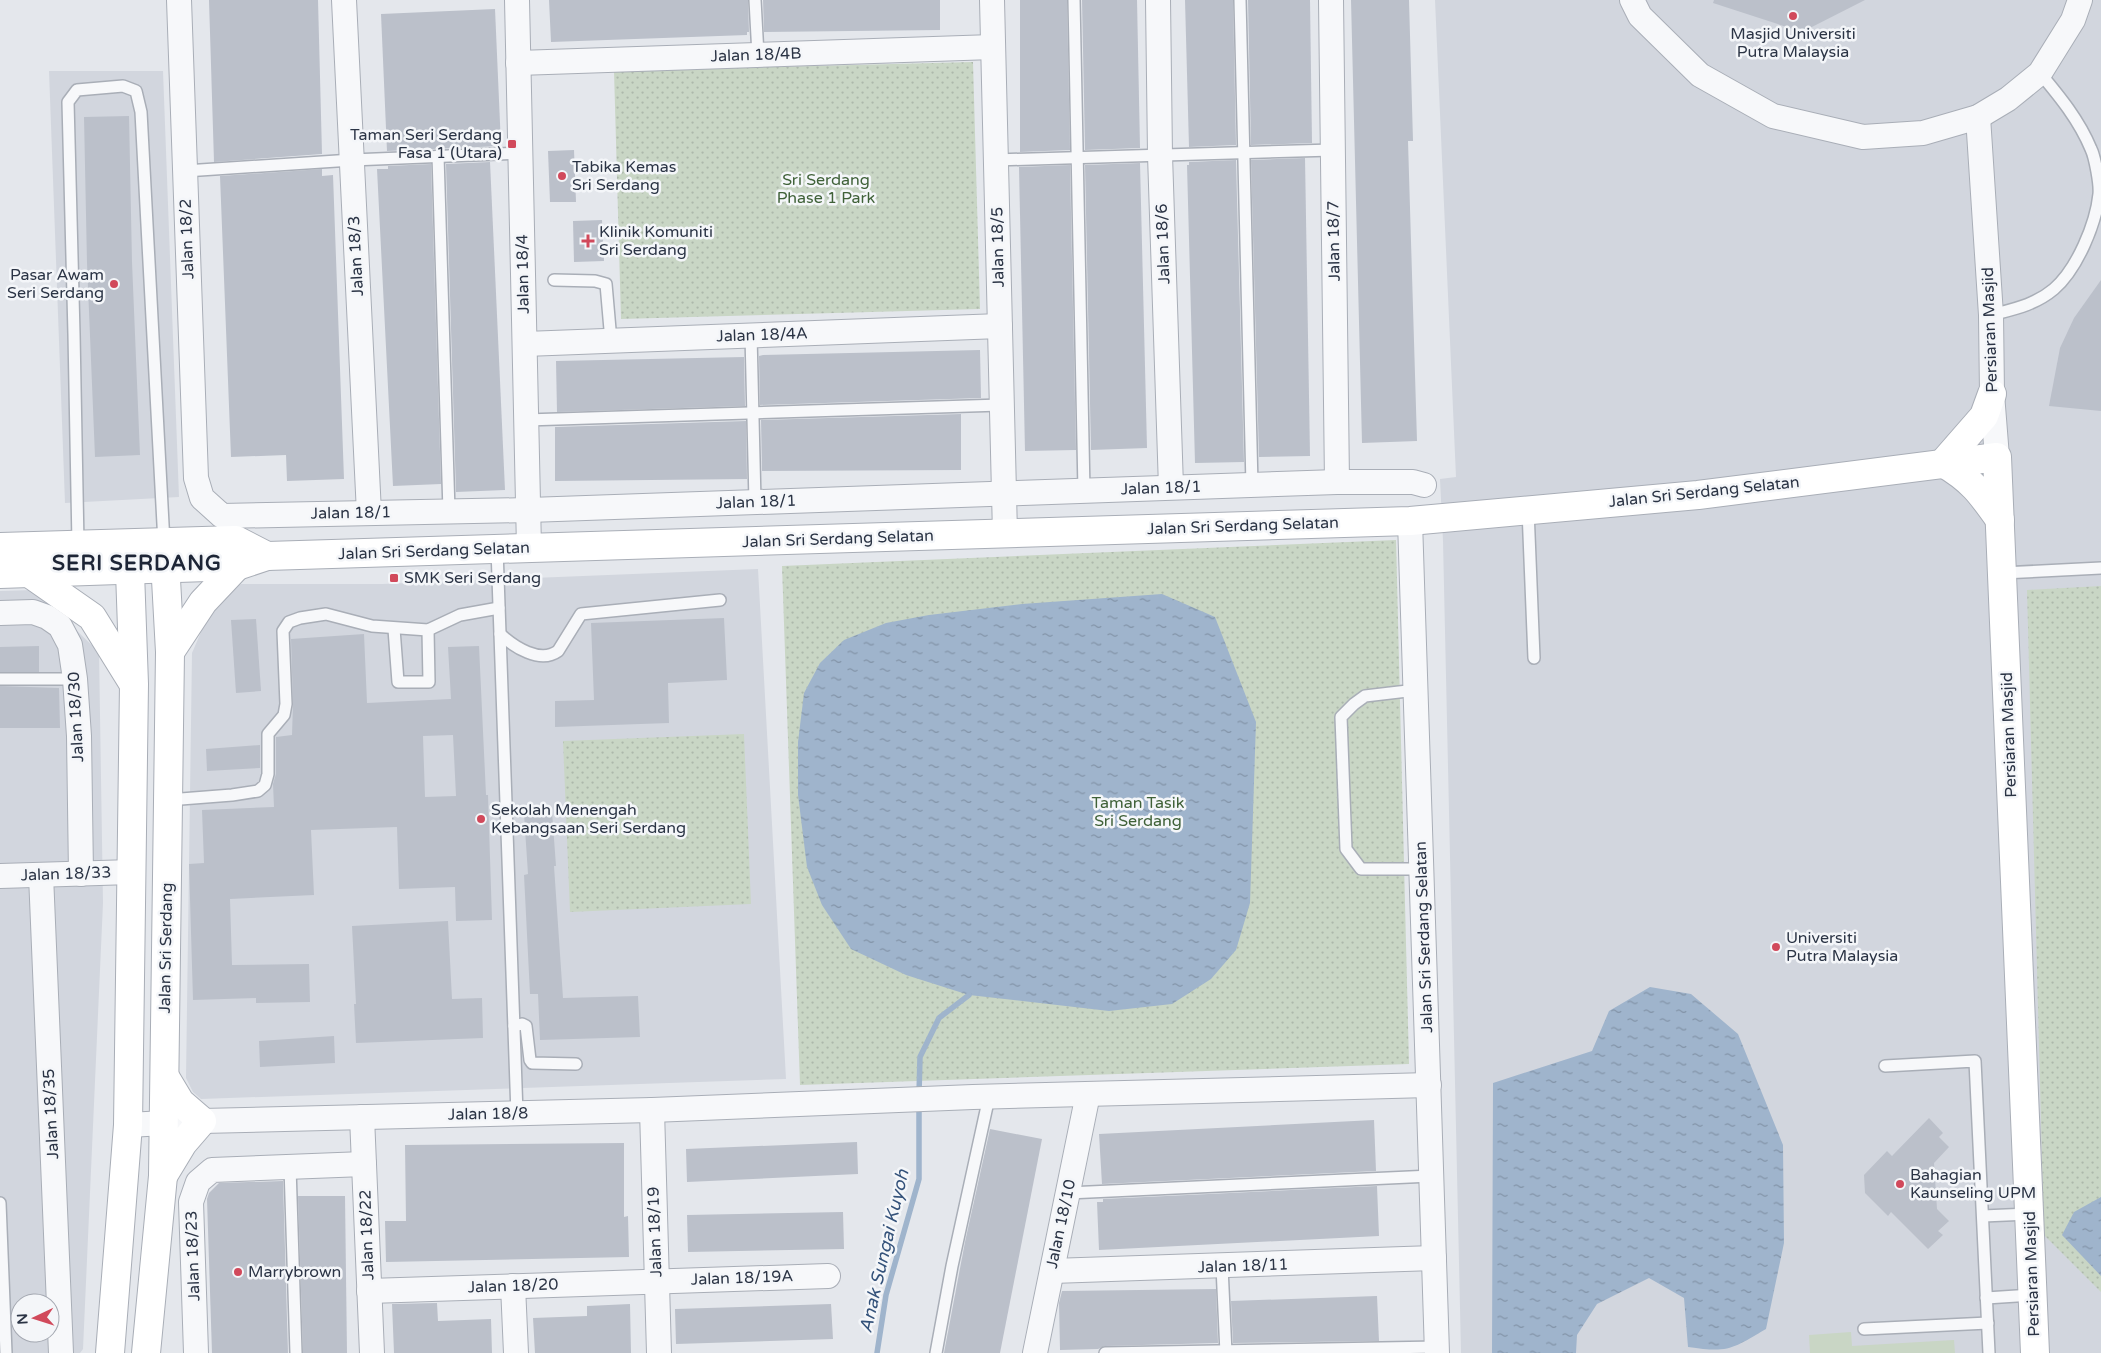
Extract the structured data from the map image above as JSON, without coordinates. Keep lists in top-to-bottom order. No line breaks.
{"streets":{"street":["Jalan 18/4B","Jalan 18/2","Jalan 18/7","Jalan 18/6","Jalan 18/5","Jalan 18/3","Jalan 18/4","Persiaran Masjid","Jalan 18/4A","Jalan 18/1","Jalan Sri Serdang Selatan","Jalan 18/30","Jalan 18/33","Jalan Sri Serdang","Jalan 18/35","Jalan 18/8","Jalan 18/10","Jalan 18/19","Jalan 18/22","Jalan 18/23","Jalan 18/11","Jalan 18/19A","Jalan 18/20"]},"crossings":[["Jalan 18/4B","Jalan 18/5"],["Jalan 18/4B","Jalan 18/4"],["Jalan 18/2","Jalan 18/1"],["Jalan 18/7","Jalan 18/1"],["Jalan 18/6","Jalan 18/1"],["Jalan 18/5","Jalan 18/4A"],["Jalan 18/5","Jalan 18/1"],["Jalan 18/5","Jalan Sri Serdang Selatan"],["Jalan 18/3","Jalan 18/1"],["Jalan 18/4","Jalan 18/4A"],["Jalan 18/4","Jalan 18/1"],["Jalan 18/4","Jalan Sri Serdang Selatan"],["Persiaran Masjid","Jalan Sri Serdang Selatan"],["Jalan Sri Serdang Selatan","Jalan Sri Serdang"],["Jalan Sri Serdang Selatan","Jalan 18/8"],["Jalan Sri Serdang Selatan","Jalan 18/11"],["Jalan 18/30","Jalan 18/33"],["Jalan 18/33","Jalan 18/35"],["Jalan Sri Serdang","Jalan 18/8"],["Jalan 18/8","Jalan 18/10"],["Jalan 18/8","Jalan 18/19"],["Jalan 18/8","Jalan 18/22"],["Jalan 18/10","Jalan 18/11"],["Jalan 18/19","Jalan 18/19A"],["Jalan 18/19","Jalan 18/20"],["Jalan 18/22","Jalan 18/23"],["Jalan 18/22","Jalan 18/20"],["Jalan 18/19A","Jalan 18/20"]],"districts":["SERI SERDANG"],"water":["Anak Sungai Kuyoh"],"parks":["Sri Serdang Phase 1 Park","Taman Tasik Sri Serdang"],"places":{"other":["Masjid Universiti Putra Malaysia","Tabika Kemas Sri Serdang","Pasar Awam Seri Serdang","Sekolah Menengah Kebangsaan Seri Serdang","Universiti Putra Malaysia","Bahagian Kaunseling UPM","Marrybrown"],"transit":["Taman Seri Serdang Fasa 1 (Utara)","SMK Seri Serdang"],"health":["Klinik Komuniti Sri Serdang"]},"north":"left"}
